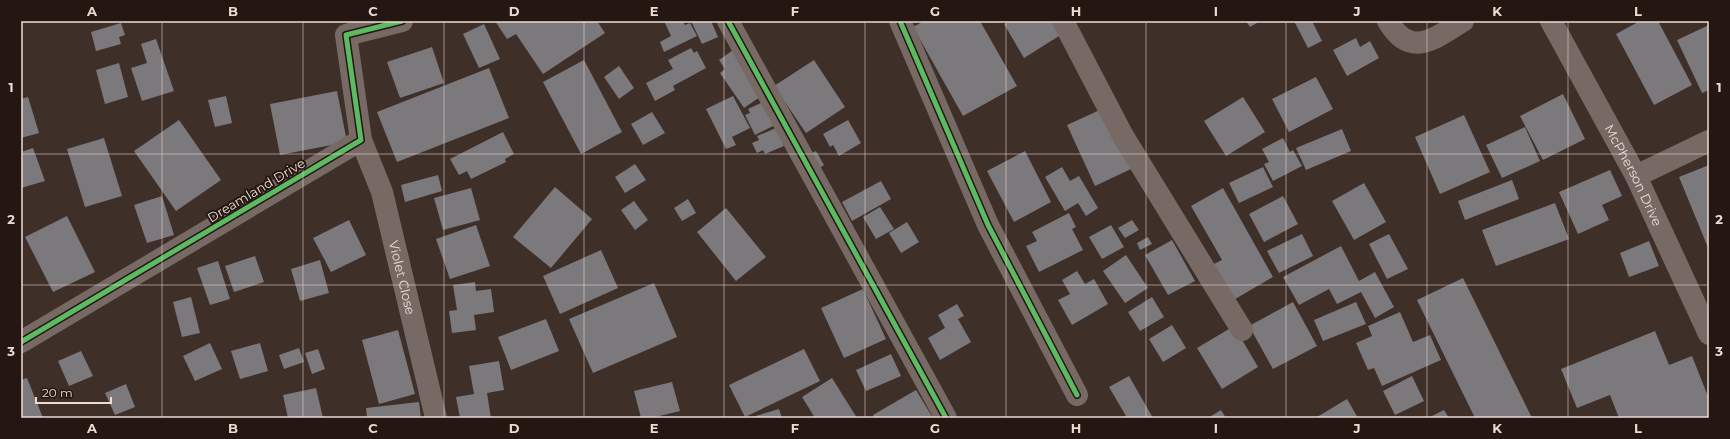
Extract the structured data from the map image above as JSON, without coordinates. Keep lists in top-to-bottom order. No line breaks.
{"streets":{"street":["McPherson Drive","Dreamland Drive","Violet Close"]},"crossings":[["Dreamland Drive","Violet Close"]],"scale_bar":"20 m","grid":{"columns":["A","B","C","D","E","F","G","H","I","J","K","L"],"rows":["1","2","3"]}}
